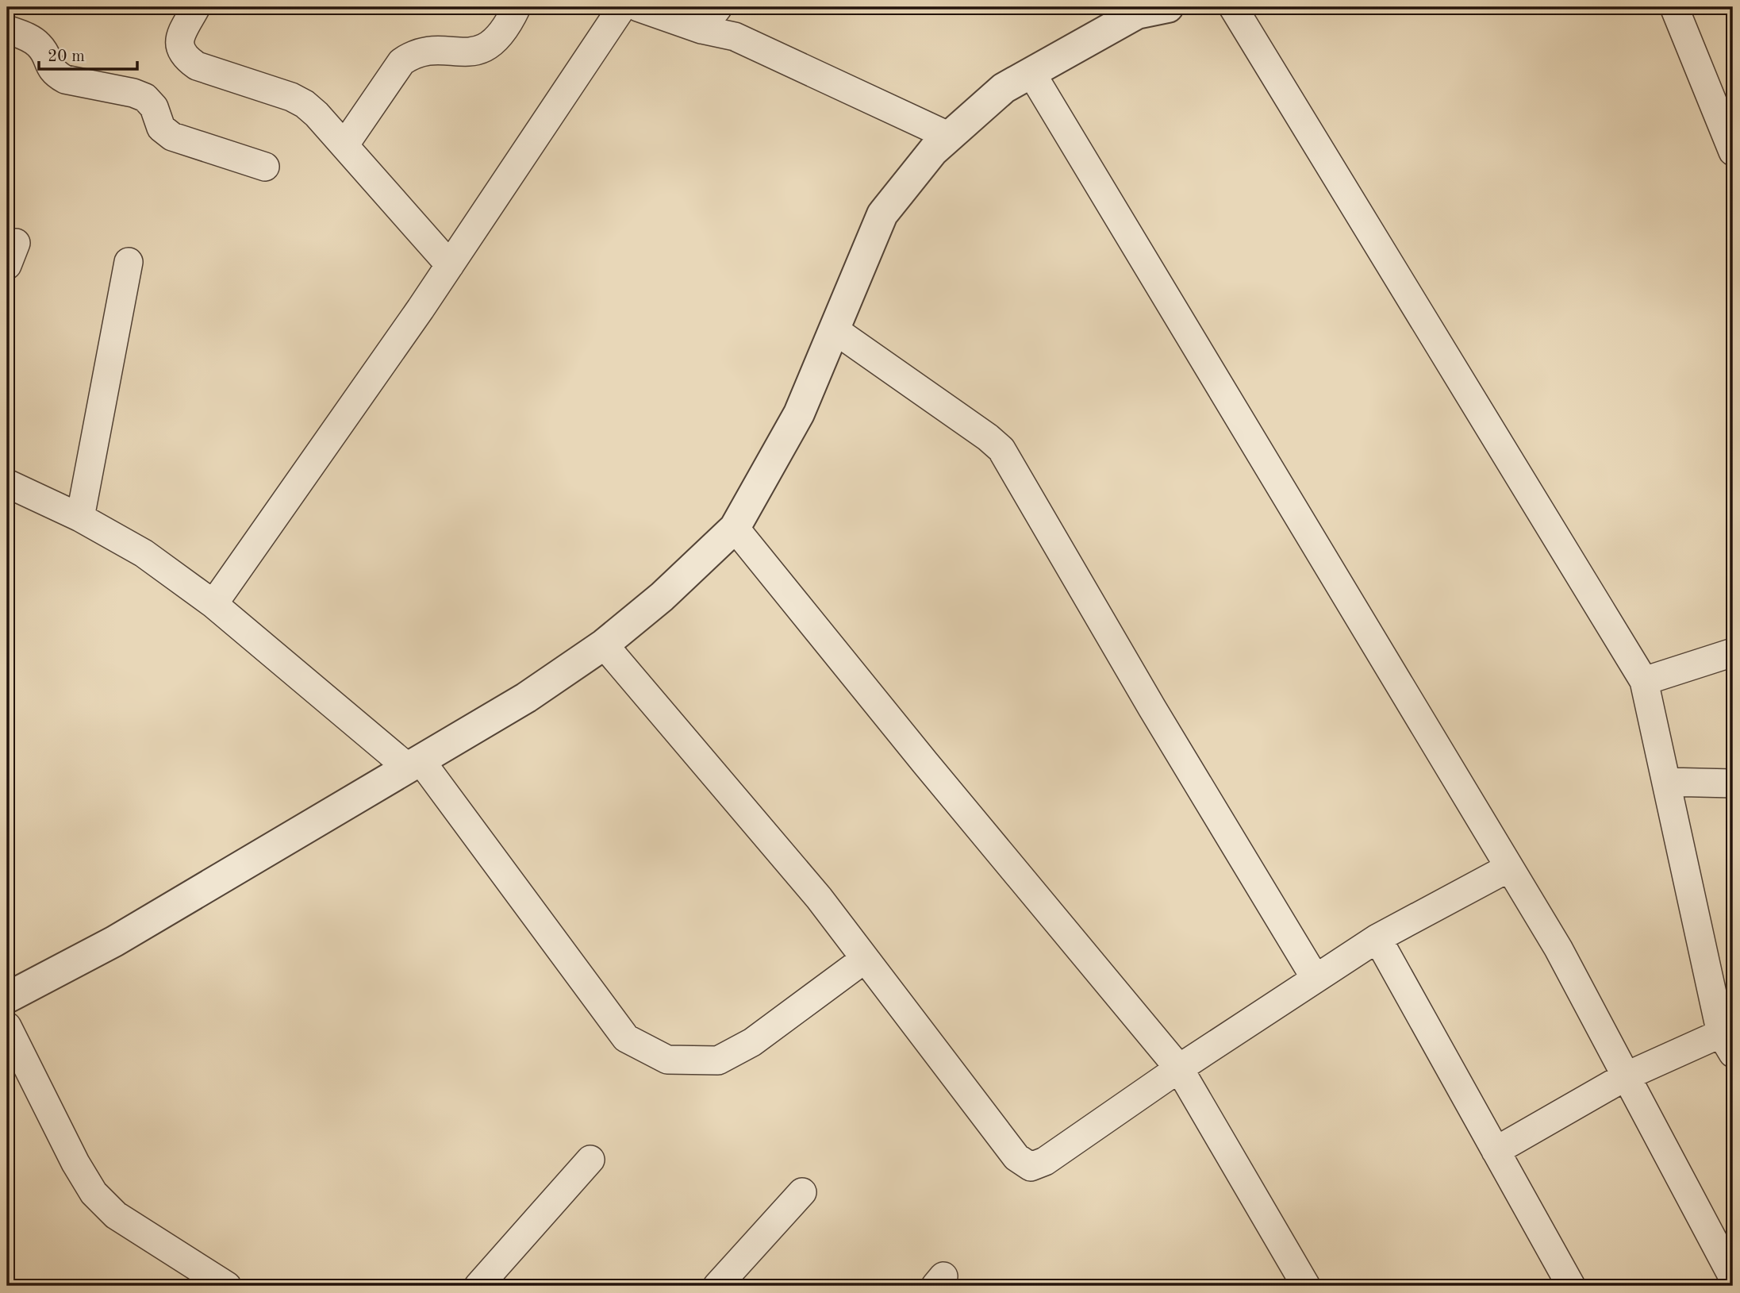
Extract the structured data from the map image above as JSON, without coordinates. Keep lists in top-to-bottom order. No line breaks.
{"scale_bar":"20 m"}
